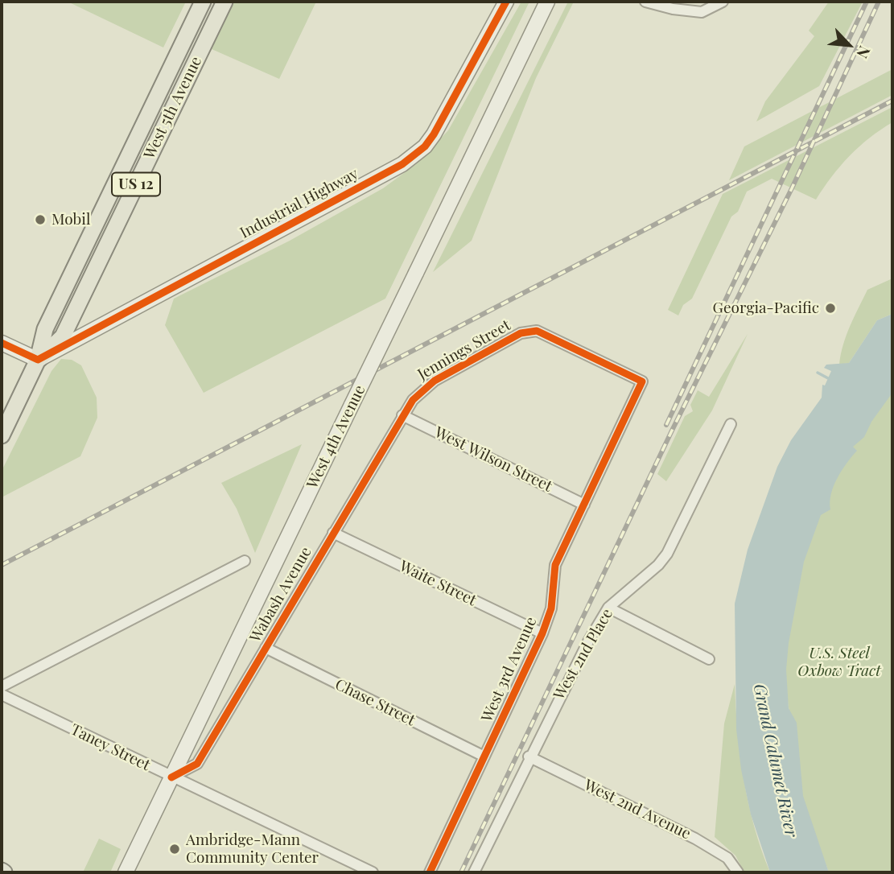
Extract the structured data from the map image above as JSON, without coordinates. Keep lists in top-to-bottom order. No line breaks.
{"streets":{"main road":["West 5th Avenue","US 12","Industrial Highway","West 4th Avenue"],"street":["Jennings Street","West Wilson Street","Waite Street","Wabash Avenue","West 2nd Place","West 3rd Avenue","Chase Street","Taney Street","West 2nd Avenue"]},"crossings":[["West 5th Avenue","Industrial Highway"],["Jennings Street","West Wilson Street"],["Jennings Street","Wabash Avenue"],["Jennings Street","West 3rd Avenue"],["West 4th Avenue","Wabash Avenue"],["West 4th Avenue","Taney Street"],["West Wilson Street","Wabash Avenue"],["West Wilson Street","West 3rd Avenue"],["Waite Street","Wabash Avenue"],["Waite Street","West 3rd Avenue"],["Wabash Avenue","Chase Street"],["Wabash Avenue","Taney Street"],["West 2nd Place","West 2nd Avenue"],["West 3rd Avenue","Chase Street"]],"water":["Grand Calumet River"],"parks":["U.S. Steel Oxbow Tract"],"places":["Mobil","Georgia-Pacific","Ambridge-Mann Community Center"],"north":"bottom right"}
